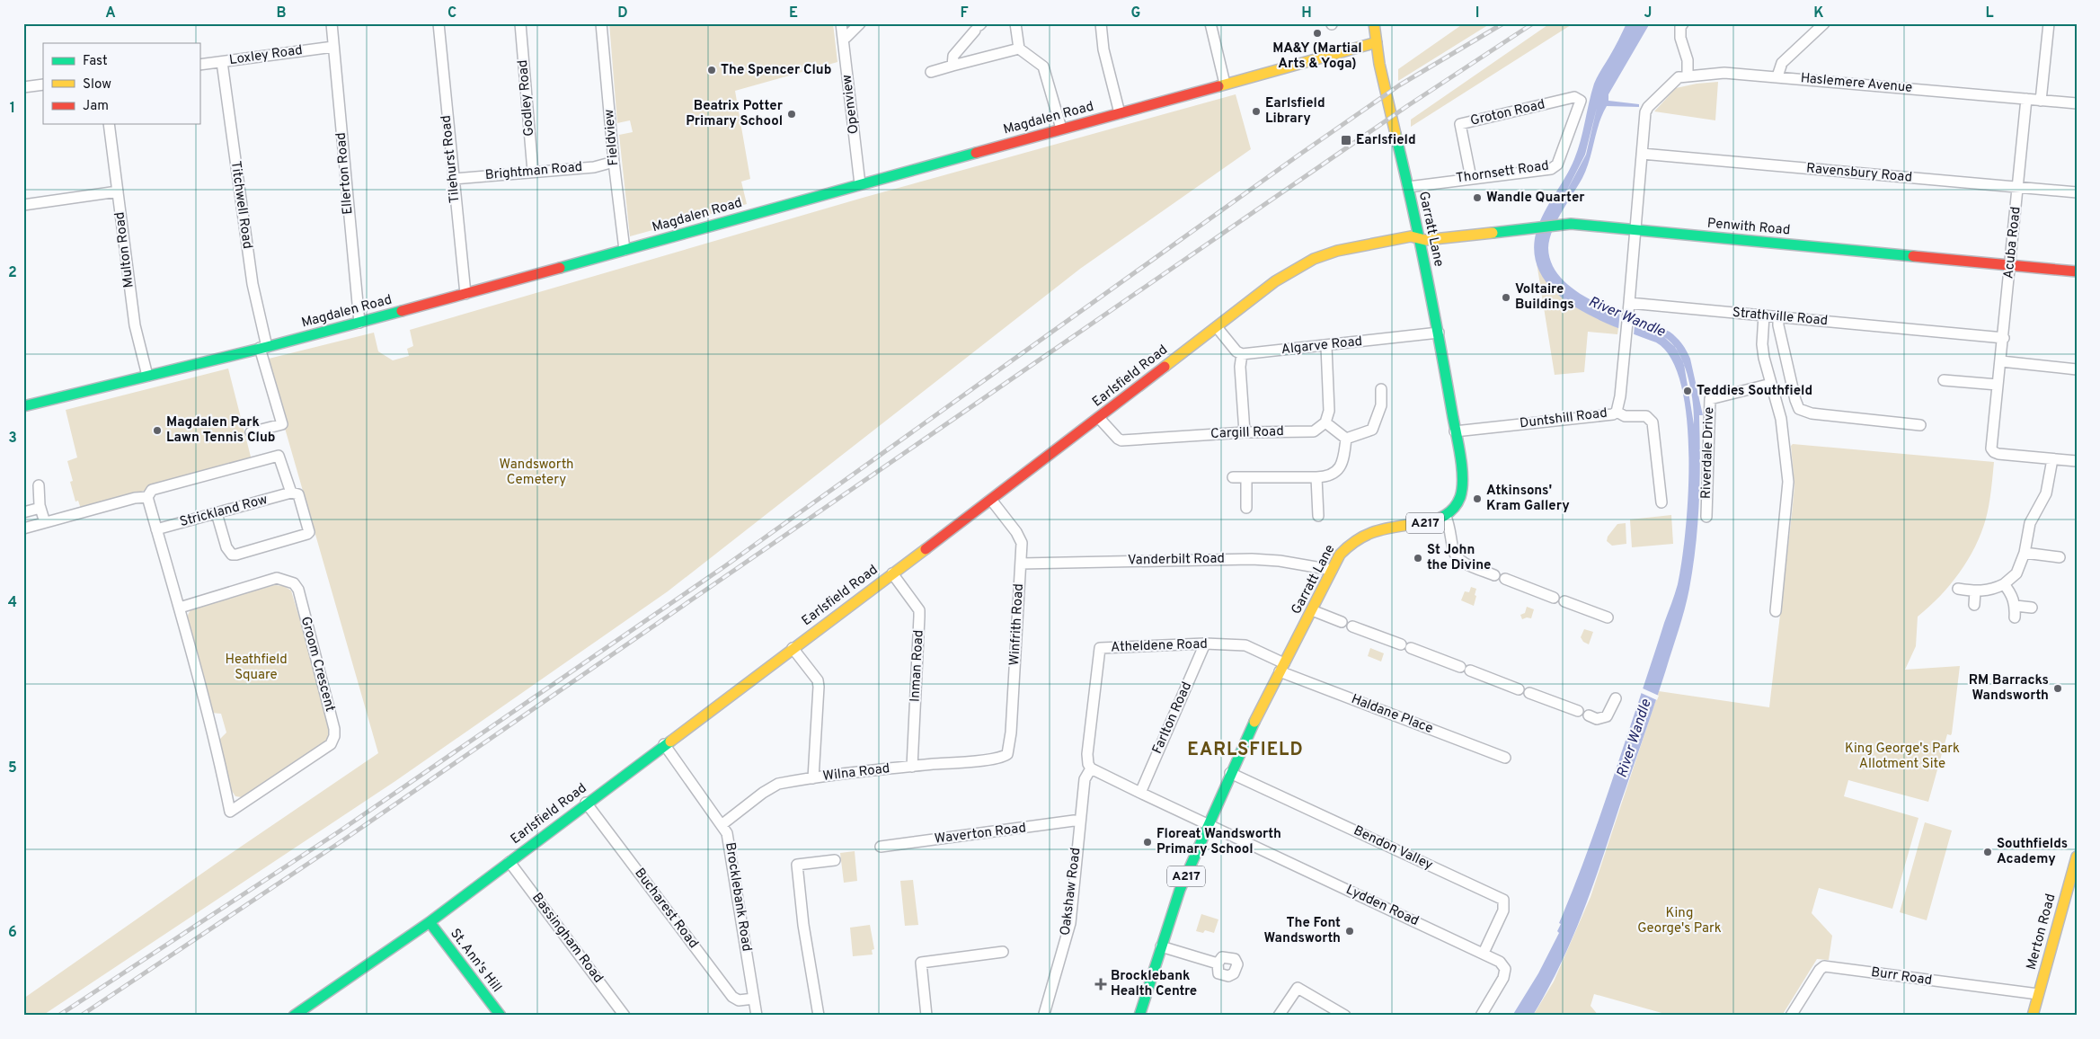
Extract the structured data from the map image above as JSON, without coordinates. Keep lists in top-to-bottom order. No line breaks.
{"streets":{"main road":["Magdalen Road","Penwith Road","Garratt Lane","Earlsfield Road","A217","Merton Road","St. Ann's Hill"],"street":["Loxley Road","Haslemere Avenue","Godley Road","Openview","Groton Road","Fieldview","Tilehurst Road","Brightman Road","Thornsett Road","Ellerton Road","Ravensbury Road","Titchwell Road","Acuba Road","Multon Road","Strathville Road","Algarve Road","Duntshill Road","Cargill Road","Riverdale Drive","Strickland Row","Vanderbilt Road","Winfrith Road","Atheldene Road","Groom Crescent","Inman Road","Haldane Place","Farlton Road","Wilna Road","Waverton Road","Bendon Valley","Oakshaw Road","Brocklebank Road","Lydden Road","Bucharest Road","Bassingham Road","Burr Road"]},"crossings":[["Loxley Road","Ellerton Road"],["Loxley Road","Titchwell Road"],["Haslemere Avenue","Acuba Road"],["Godley Road","Brightman Road"],["Openview","Magdalen Road"],["Groton Road","Thornsett Road"],["Magdalen Road","Fieldview"],["Magdalen Road","Tilehurst Road"],["Magdalen Road","Ellerton Road"],["Magdalen Road","Titchwell Road"],["Magdalen Road","Garratt Lane"],["Magdalen Road","Multon Road"],["Fieldview","Brightman Road"],["Tilehurst Road","Brightman Road"],["Thornsett Road","Garratt Lane"],["Ravensbury Road","Acuba Road"],["Penwith Road","Garratt Lane"],["Penwith Road","Acuba Road"],["Penwith Road","Earlsfield Road"],["Garratt Lane","Algarve Road"],["Garratt Lane","Earlsfield Road"],["Garratt Lane","Duntshill Road"],["Garratt Lane","Vanderbilt Road"],["Garratt Lane","Atheldene Road"],["Garratt Lane","Haldane Place"],["Garratt Lane","Bendon Valley"],["Garratt Lane","Lydden Road"],["Acuba Road","Strathville Road"],["Strathville Road","Duntshill Road"],["Earlsfield Road","Cargill Road"],["Earlsfield Road","Winfrith Road"],["Earlsfield Road","Inman Road"],["Earlsfield Road","Brocklebank Road"],["Earlsfield Road","Bucharest Road"],["Earlsfield Road","Bassingham Road"],["Earlsfield Road","St. Ann's Hill"],["Vanderbilt Road","Winfrith Road"],["Winfrith Road","Wilna Road"],["Atheldene Road","Haldane Place"],["Atheldene Road","Farlton Road"],["Atheldene Road","Waverton Road"],["Atheldene Road","Oakshaw Road"],["Inman Road","Wilna Road"],["Wilna Road","Brocklebank Road"],["Waverton Road","Oakshaw Road"],["Bendon Valley","Lydden Road"],["Brocklebank Road","Bucharest Road"],["Merton Road","Burr Road"]],"districts":["EARLSFIELD"],"water":["River Wandle"],"parks":["Wandsworth Cemetery","Heathfield Square","King George's Park Allotment Site","King George's Park"],"places":{"other":["MA&Y (Martial Arts & Yoga)","The Spencer Club","Earlsfield Library","Beatrix Potter Primary School","Wandle Quarter","Voltaire Buildings","Teddies Southfield","Magdalen Park Lawn Tennis Club","Atkinsons' Kram Gallery","St John the Divine","RM Barracks Wandsworth","Floreat Wandsworth Primary School","Southfields Academy","The Font Wandsworth"],"transit":["Earlsfield"],"health":["Brocklebank Health Centre"]},"legend":["Fast","Slow","Jam"],"grid":{"columns":["A","B","C","D","E","F","G","H","I","J","K","L"],"rows":["1","2","3","4","5","6"]}}
